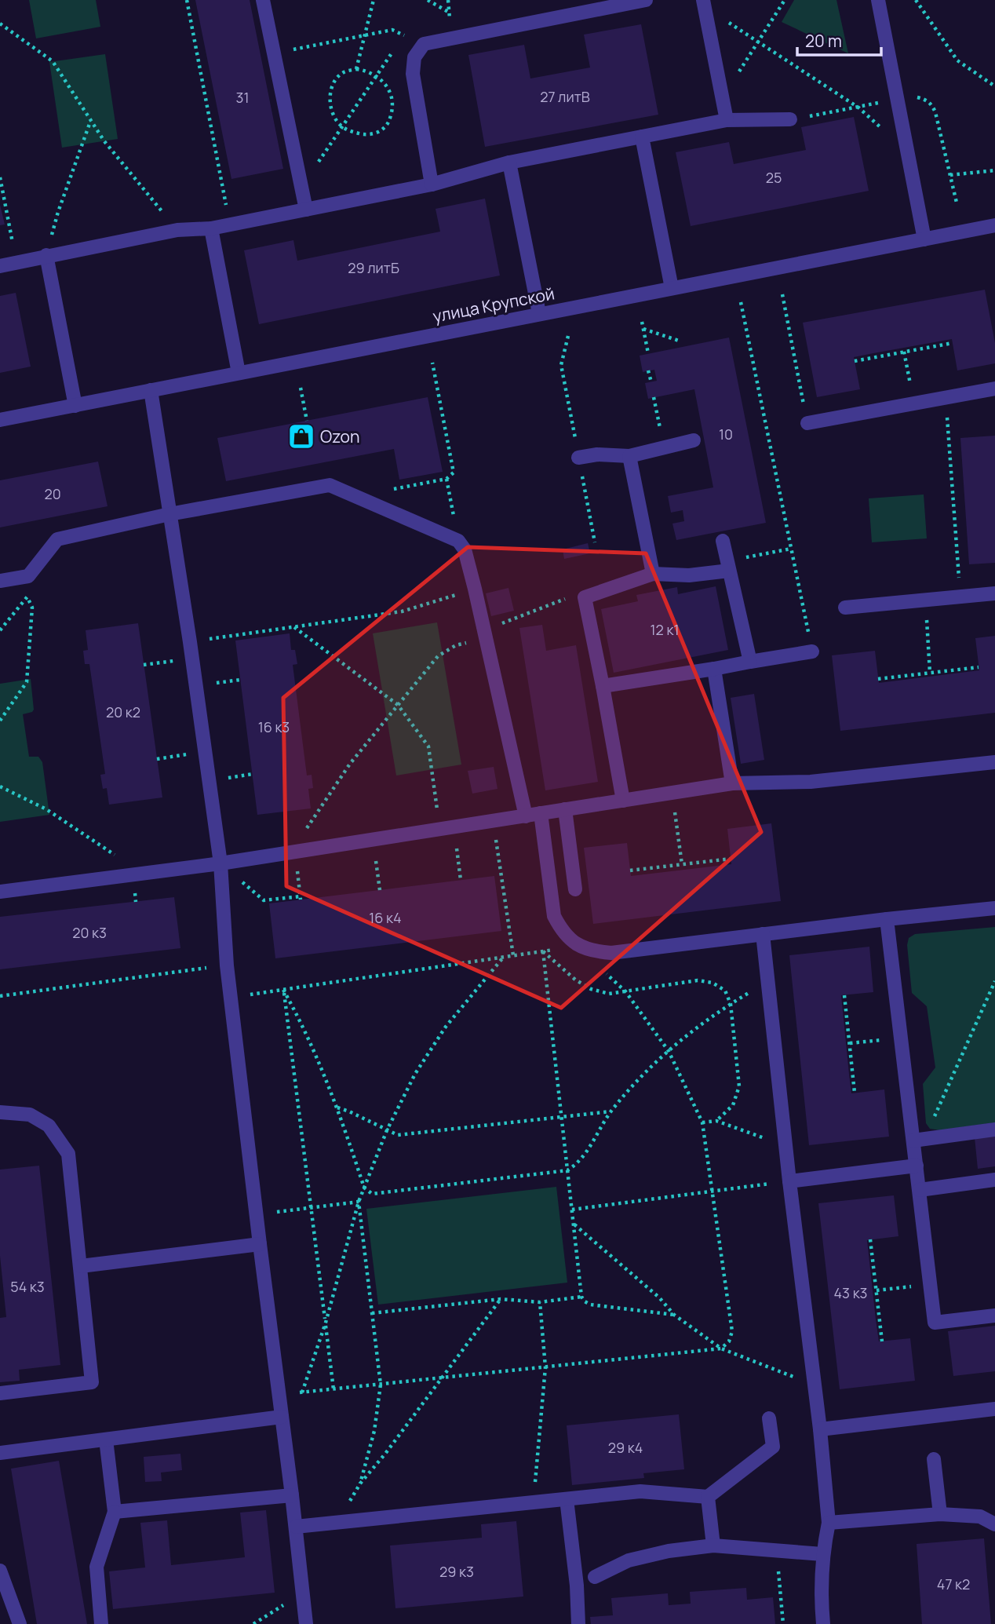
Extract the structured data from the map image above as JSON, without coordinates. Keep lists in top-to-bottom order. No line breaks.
{"streets":{"street":["улица Крупской"]},"places":{"shop":["Ozon"]},"house_numbers":["27 литВ","31","25","29 литБ","10","20","12 к1","20 к2","16 к3","16 к4","20 к3","54 к3","43 к3","29 к4","29 к3","47 к2"],"scale_bar":"20 m"}
